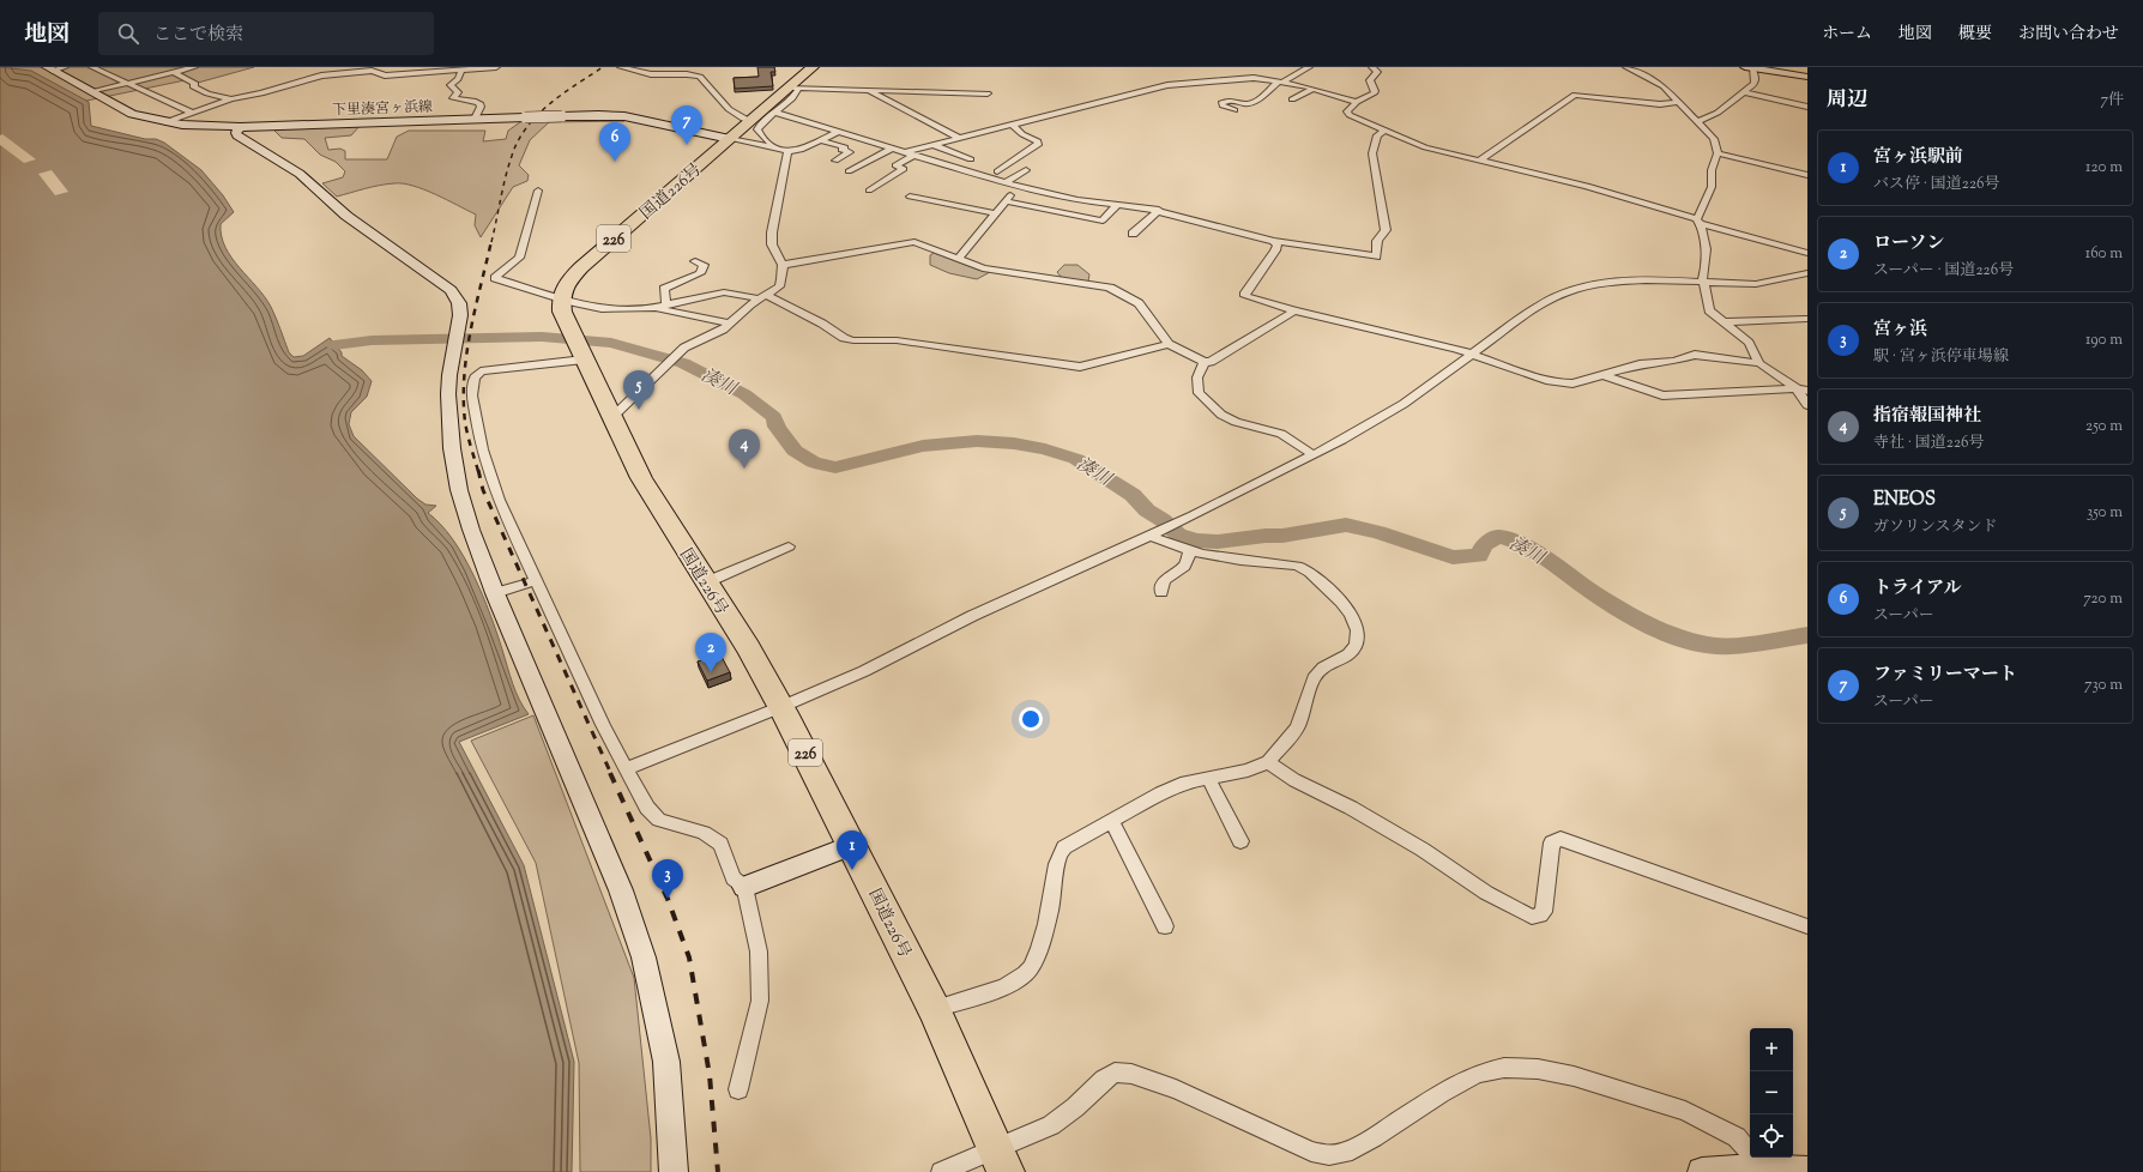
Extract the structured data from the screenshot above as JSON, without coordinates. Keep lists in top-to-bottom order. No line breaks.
{"streets":{"highway":["国道226号","226"],"street":["下里湊宮ヶ浜線"]},"crossings":[["下里湊宮ヶ浜線","国道226号"]],"water":["湊川"],"page":{"header":"地図","search":"ここで検索","nav":["ホーム","地図","概要","お問い合わせ"],"heading":["周辺","7件"],"pins":["7","6","5","4","2","1","3"],"list":[{"mark":"1","name":"宮ヶ浜駅前","note":"バス停 · 国道226号","value":"120 m"},{"mark":"2","name":"ローソン","note":"スーパー · 国道226号","value":"160 m"},{"mark":"3","name":"宮ヶ浜","note":"駅 · 宮ヶ浜停車場線","value":"190 m"},{"mark":"4","name":"指宿報国神社","note":"寺社 · 国道226号","value":"250 m"},{"mark":"5","name":"ENEOS","note":"ガソリンスタンド","value":"350 m"},{"mark":"6","name":"トライアル","note":"スーパー","value":"720 m"},{"mark":"7","name":"ファミリーマート","note":"スーパー","value":"730 m"}],"map_buttons":["+","−"]}}
